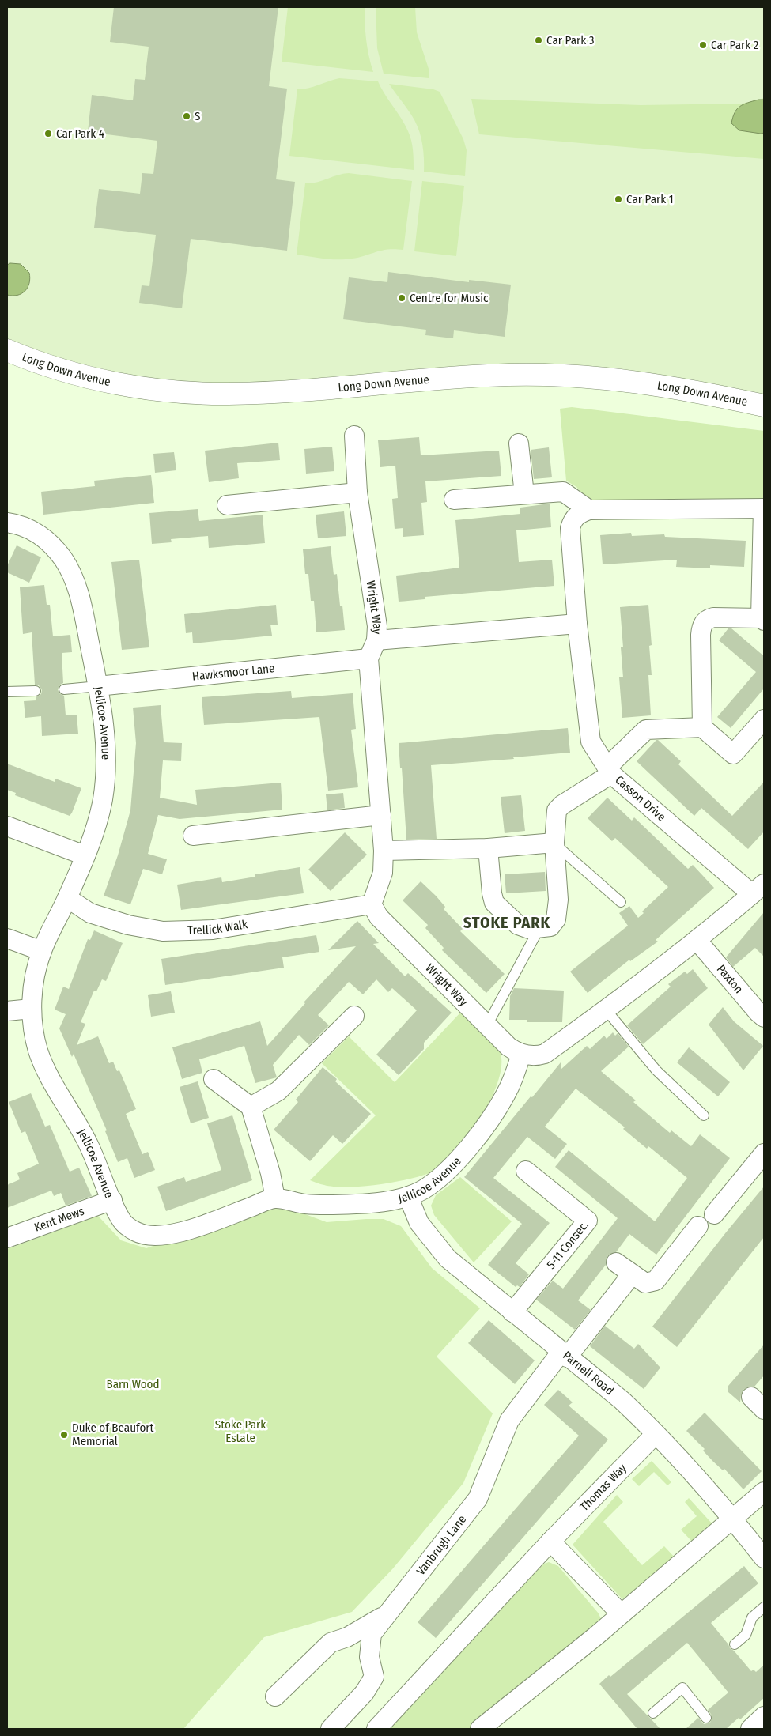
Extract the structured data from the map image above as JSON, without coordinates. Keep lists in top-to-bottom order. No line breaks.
{"streets":{"street":["Long Down Avenue","Wright Way","Hawksmoor Lane","Jellicoe Avenue","Casson Drive","Trellick Walk","Paxton","Kent Mews","5-11 Consec.","Parnell Road","Thomas Way","Vanbrugh Lane"]},"crossings":[["Wright Way","Hawksmoor Lane"],["Wright Way","Jellicoe Avenue"],["Wright Way","Casson Drive"],["Wright Way","Trellick Walk"],["Wright Way","Paxton"],["Hawksmoor Lane","Jellicoe Avenue"],["Jellicoe Avenue","Trellick Walk"],["Jellicoe Avenue","Kent Mews"],["Jellicoe Avenue","Parnell Road"],["5-11 Consec.","Parnell Road"],["Parnell Road","Thomas Way"],["Parnell Road","Vanbrugh Lane"]],"districts":["STOKE PARK"],"parks":["Barn Wood","Stoke Park Estate"],"places":["Car Park 3","Car Park 2","S","Car Park 4","Car Park 1","Centre for Music","Duke of Beaufort Memorial"]}
